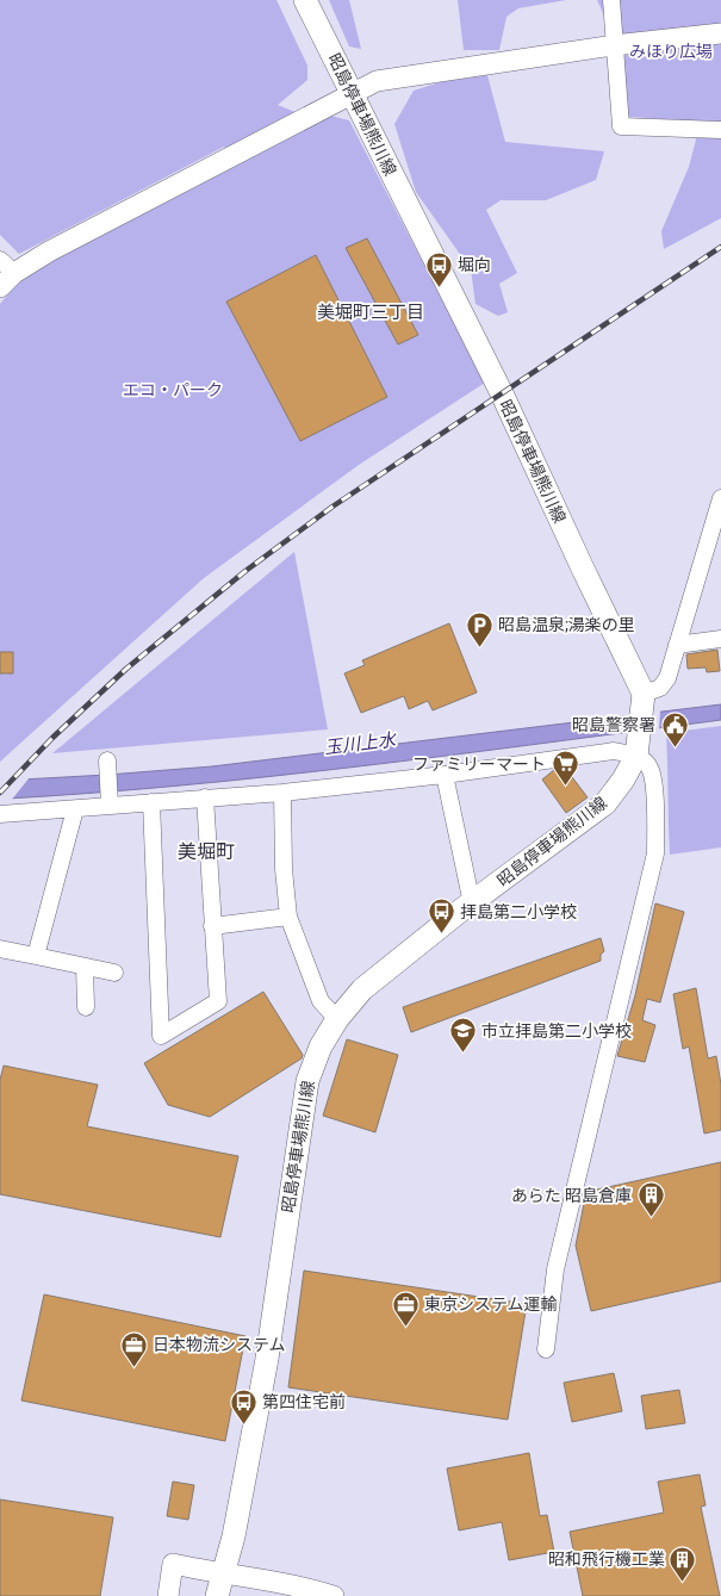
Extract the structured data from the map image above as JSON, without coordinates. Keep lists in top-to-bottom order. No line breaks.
{"streets":{"main road":["昭島停車場熊川線"]},"districts":["美堀町三丁目","美堀町"],"water":["玉川上水"],"parks":["みほり広場","エコ・パーク"],"places":{"bus stop":["堀向","拝島第二小学校","第四住宅前"],"parking":["昭島温泉;湯楽の里"],"public building":["昭島警察署"],"supermarket":["ファミリーマート"],"school or university":["市立拝島第二小学校"],"building":["あらた 昭島倉庫","昭和飛行機工業"],"office":["東京システム運輸","日本物流システム"]}}
